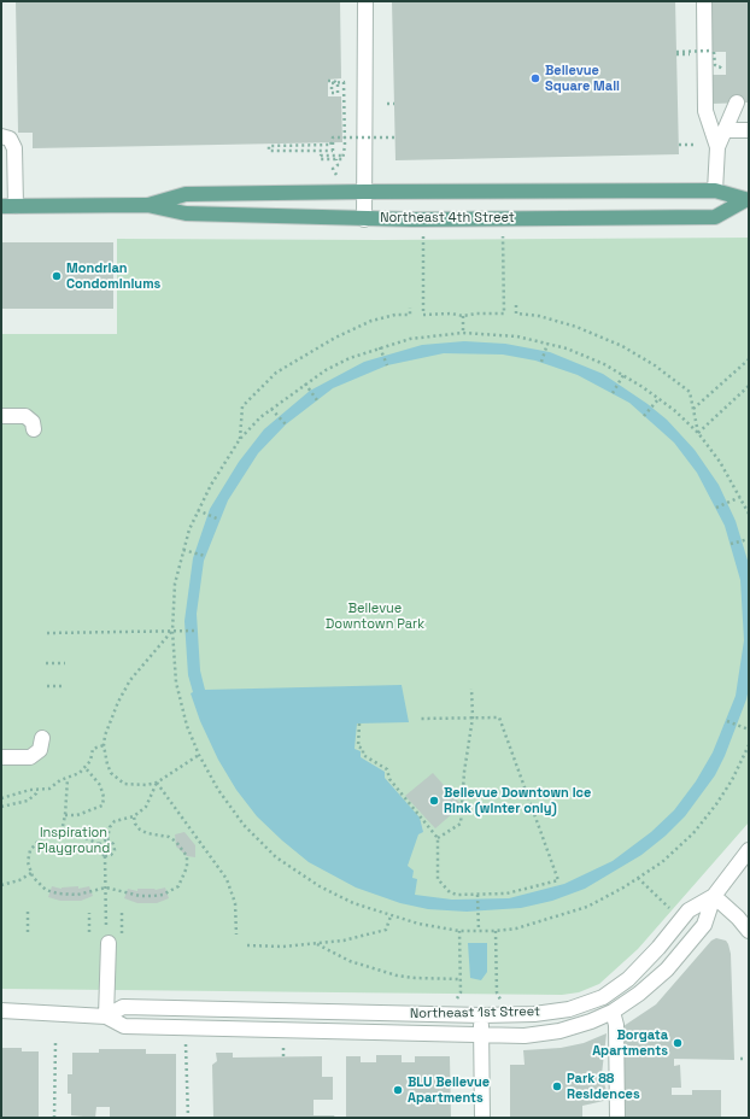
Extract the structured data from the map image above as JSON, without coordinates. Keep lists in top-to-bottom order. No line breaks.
{"streets":{"main road":["Northeast 4th Street"],"street":["Northeast 1st Street"]},"parks":["Bellevue Downtown Park","Inspiration Playground"],"places":["Bellevue Square Mall","Mondrian Condominiums","Bellevue Downtown Ice Rink (winter only)","Borgata Apartments","Park 88 Residences","BLU Bellevue Apartments"]}
